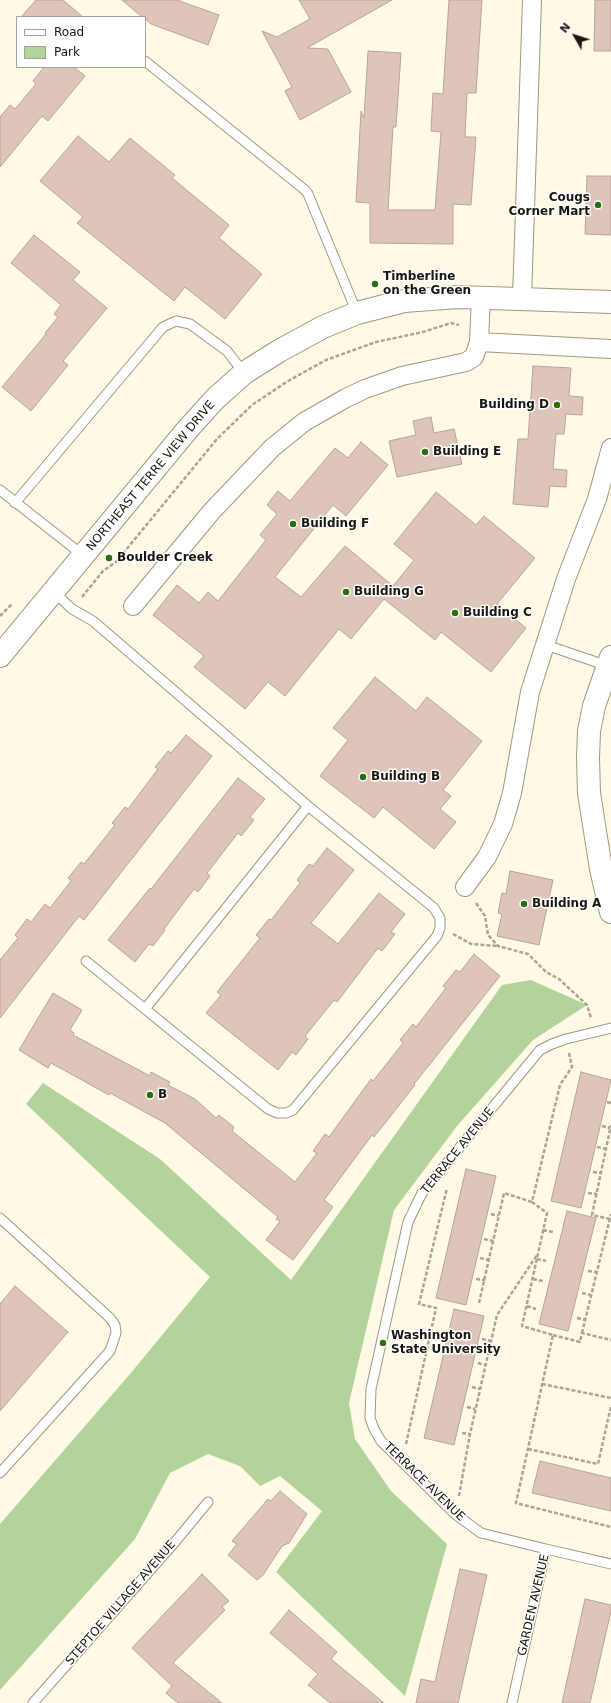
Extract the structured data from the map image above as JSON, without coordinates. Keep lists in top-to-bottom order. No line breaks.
{"streets":{"main road":["NORTHEAST TERRE VIEW DRIVE"],"lane":["TERRACE AVENUE","STEPTOE VILLAGE AVENUE","GARDEN AVENUE"]},"crossings":[["TERRACE AVENUE","GARDEN AVENUE"]],"places":["Cougs Corner Mart","Timberline on the Green","Building D","Building E","Building F","Boulder Creek","Building G","Building C","Building B","Building A","B","Washington State University"],"legend":["Road","Park"],"north":"top left"}
